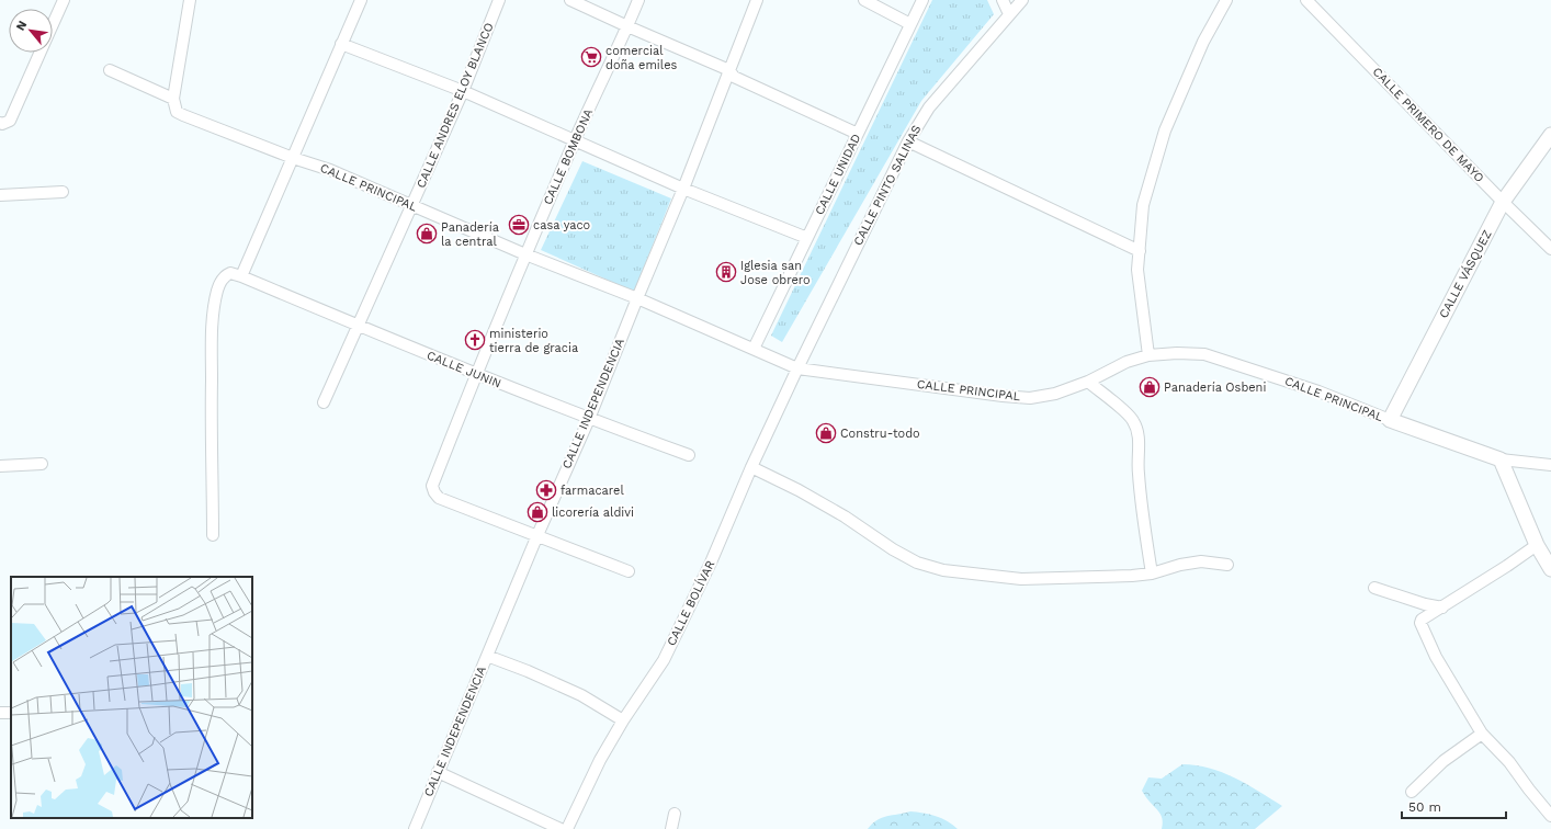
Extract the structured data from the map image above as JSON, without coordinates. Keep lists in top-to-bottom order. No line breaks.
{"streets":{"street":["CALLE ANDRES ELOY BLANCO","CALLE PRIMERO DE MAYO","CALLE BOMBONA","CALLE UNIDAD","CALLE PINTO SALINAS","CALLE PRINCIPAL","CALLE VÁSQUEZ","CALLE JUNIN","CALLE INDEPENDENCIA","CALLE BOLÍVAR"]},"crossings":[["CALLE ANDRES ELOY BLANCO","CALLE PRINCIPAL"],["CALLE ANDRES ELOY BLANCO","CALLE JUNIN"],["CALLE PRIMERO DE MAYO","CALLE VÁSQUEZ"],["CALLE BOMBONA","CALLE PRINCIPAL"],["CALLE BOMBONA","CALLE JUNIN"],["CALLE BOMBONA","CALLE INDEPENDENCIA"],["CALLE UNIDAD","CALLE PRINCIPAL"],["CALLE PINTO SALINAS","CALLE PRINCIPAL"],["CALLE PINTO SALINAS","CALLE BOLÍVAR"],["CALLE PRINCIPAL","CALLE VÁSQUEZ"],["CALLE PRINCIPAL","CALLE INDEPENDENCIA"],["CALLE PRINCIPAL","CALLE BOLÍVAR"],["CALLE JUNIN","CALLE INDEPENDENCIA"]],"places":{"supermarket":["comercial doña emiles"],"office":["casa yaco"],"shop":["Panadería la central","Panadería Osbeni","Constru-todo","licorería aldivi"],"building":["Iglesia san Jose obrero"],"church":["ministerio tierra de gracia"],"pharmacy":["farmacarel"]},"scale_bar":"50 m","north":"top left"}
